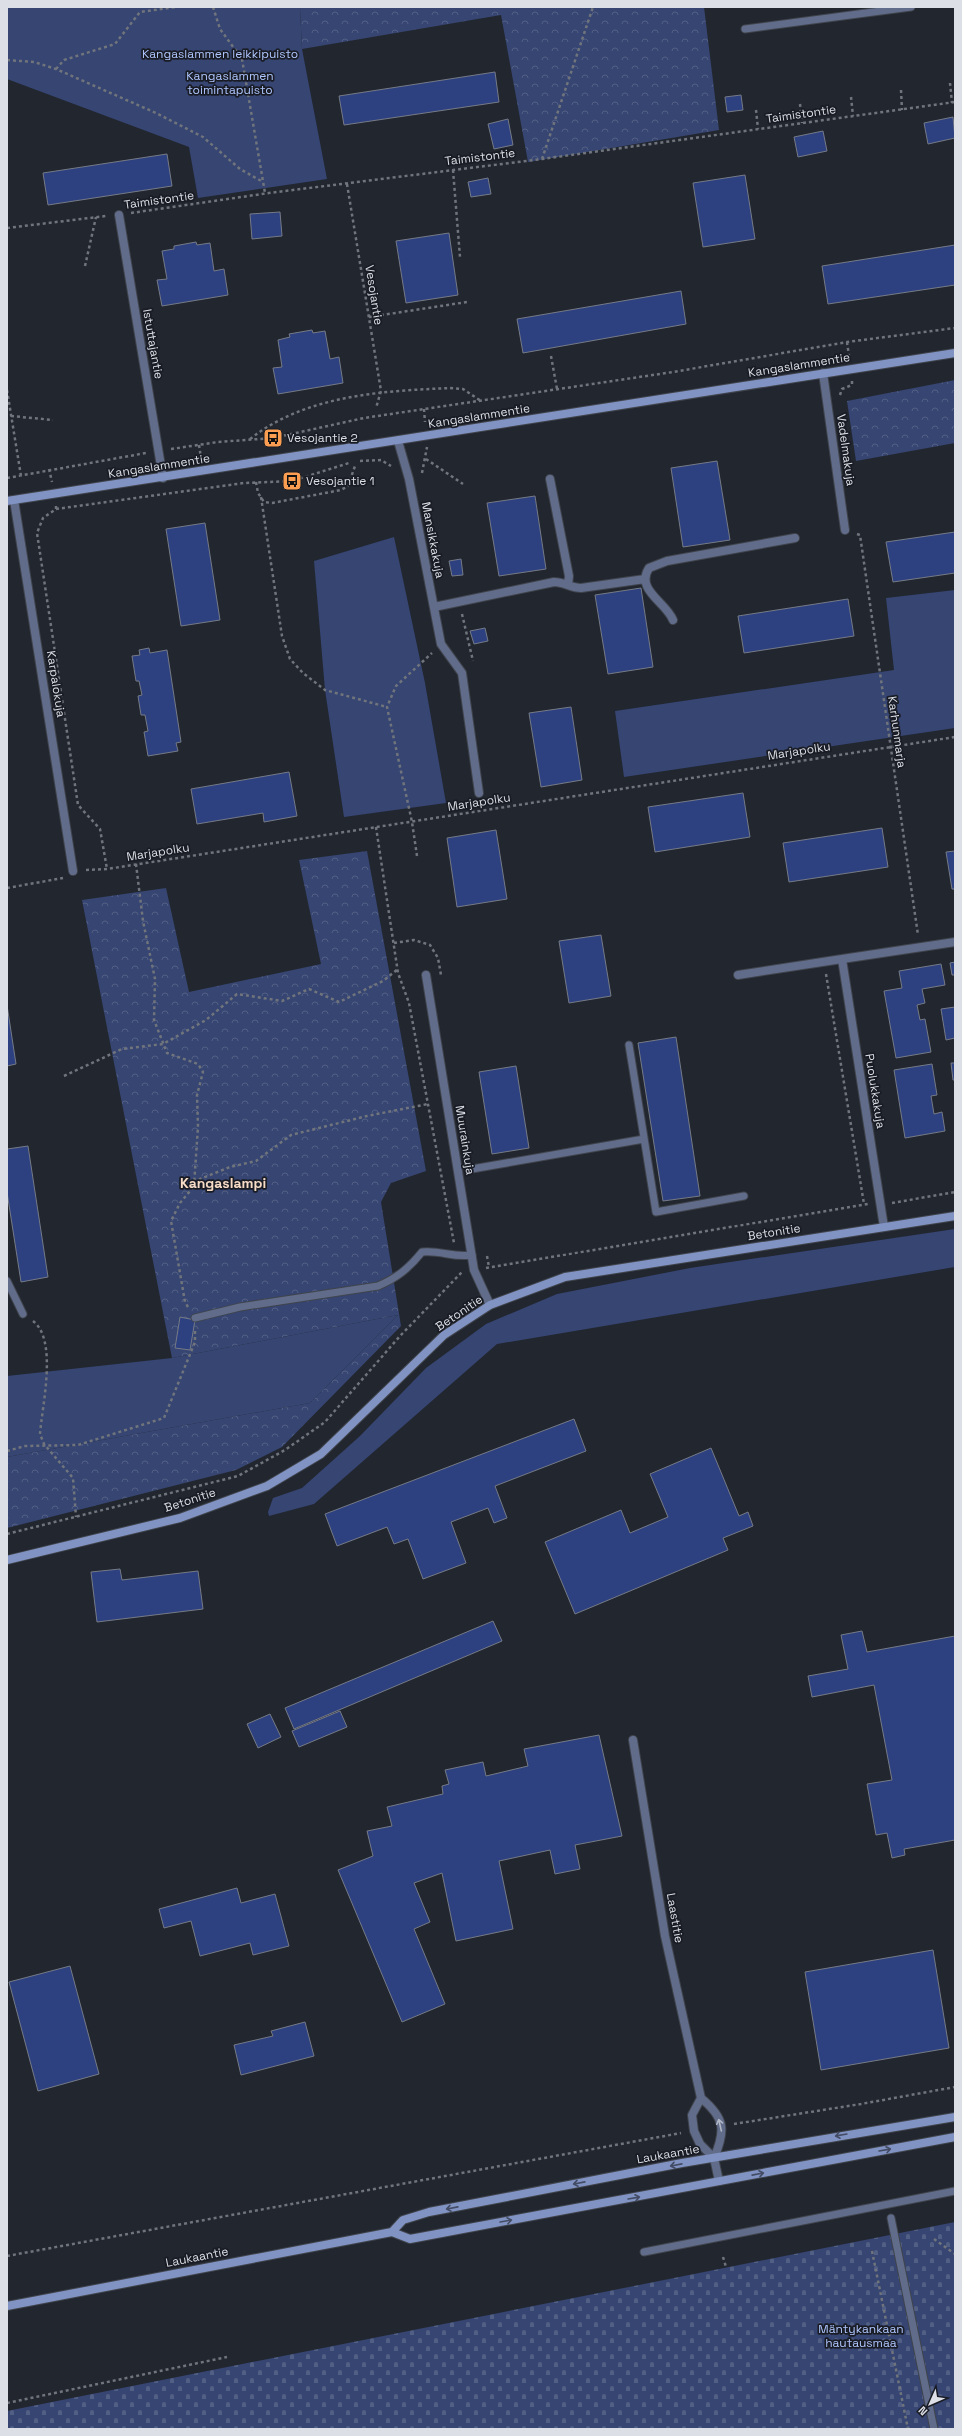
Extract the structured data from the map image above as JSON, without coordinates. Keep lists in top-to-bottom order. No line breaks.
{"streets":{"street":["Istuttajantie","Kangaslammentie","Vadelmakuja","Mansikkakuja","Karpalokuja","Puolukkakuja","Muurainkuja","Betonitie","Laastitie","Laukaantie"],"path":["Taimistontie","Vesojantie","Karhunmarja","Marjapolku"]},"crossings":[["Taimistontie","Vesojantie"],["Taimistontie","Istuttajantie"],["Istuttajantie","Kangaslammentie"],["Kangaslammentie","Vadelmakuja"],["Kangaslammentie","Mansikkakuja"],["Kangaslammentie","Karpalokuja"],["Karpalokuja","Marjapolku"],["Karhunmarja","Marjapolku"],["Puolukkakuja","Betonitie"],["Muurainkuja","Betonitie"]],"districts":["Kangaslampi"],"parks":["Kangaslammen leikkipuisto","Kangaslammen toimintapuisto","Mäntykankaan hautausmaa"],"places":{"bus stop":["Vesojantie 2","Vesojantie 1"]},"north":"bottom left"}
